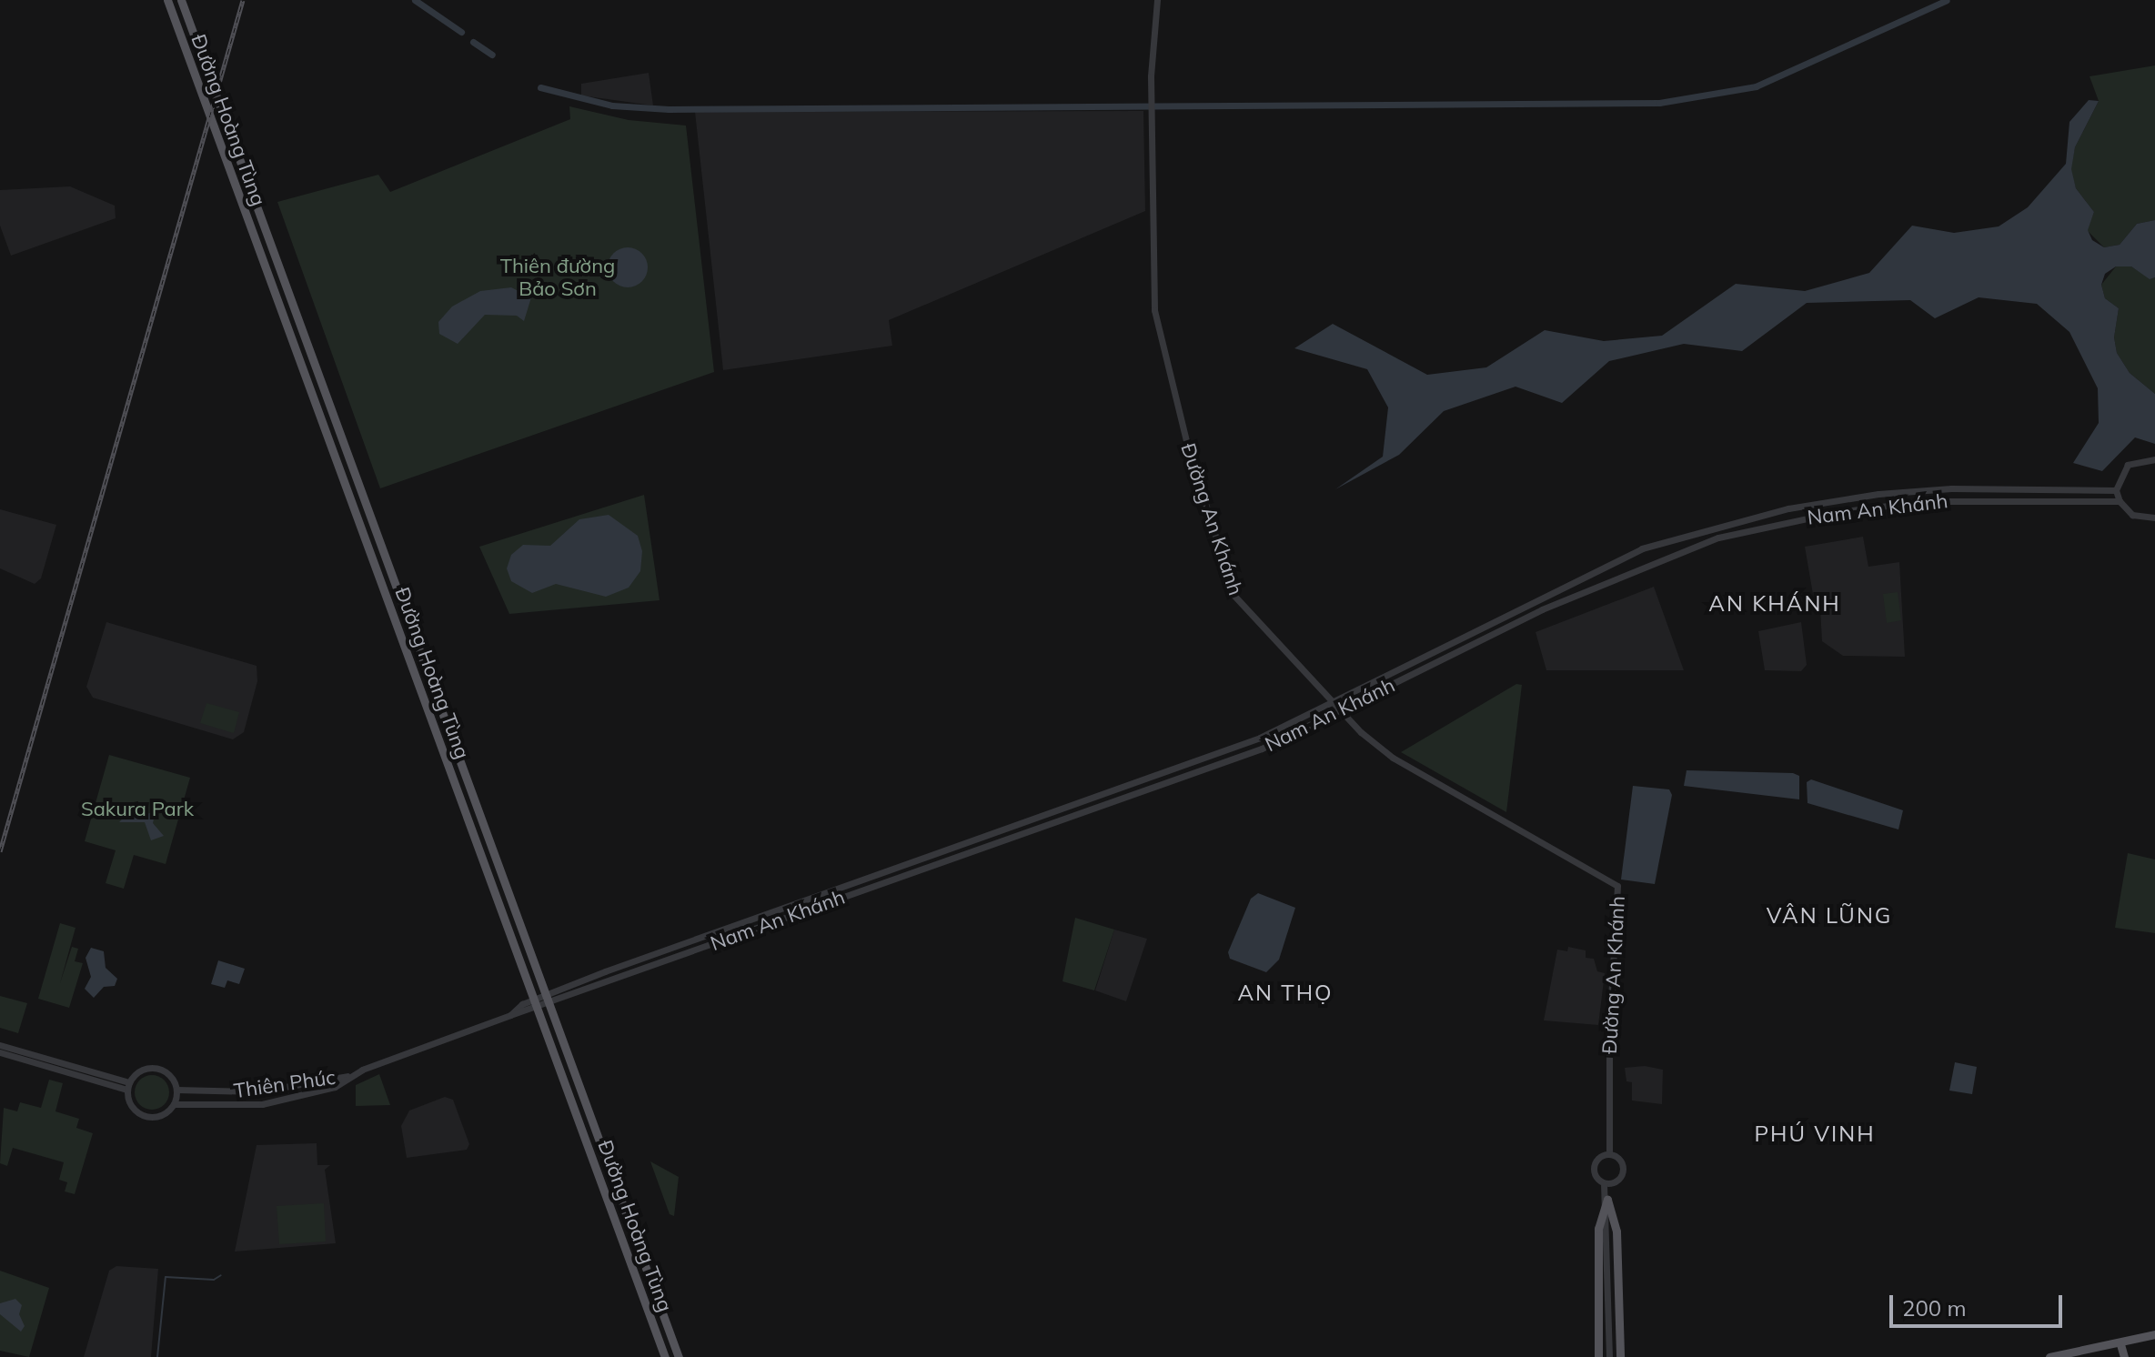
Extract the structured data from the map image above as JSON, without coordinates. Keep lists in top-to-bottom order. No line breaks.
{"streets":{"main road":["Đường Hoàng Tùng"],"street":["Nam An Khánh","Đường An Khánh","Thiên Phúc"]},"crossings":[["Đường Hoàng Tùng","Nam An Khánh"],["Đường Hoàng Tùng","Thiên Phúc"],["Nam An Khánh","Đường An Khánh"],["Nam An Khánh","Thiên Phúc"]],"districts":["AN KHÁNH","VÂN LŨNG","AN THỌ","PHÚ VINH"],"parks":["Thiên đường Bảo Sơn","Sakura Park"],"scale_bar":"200 m"}
